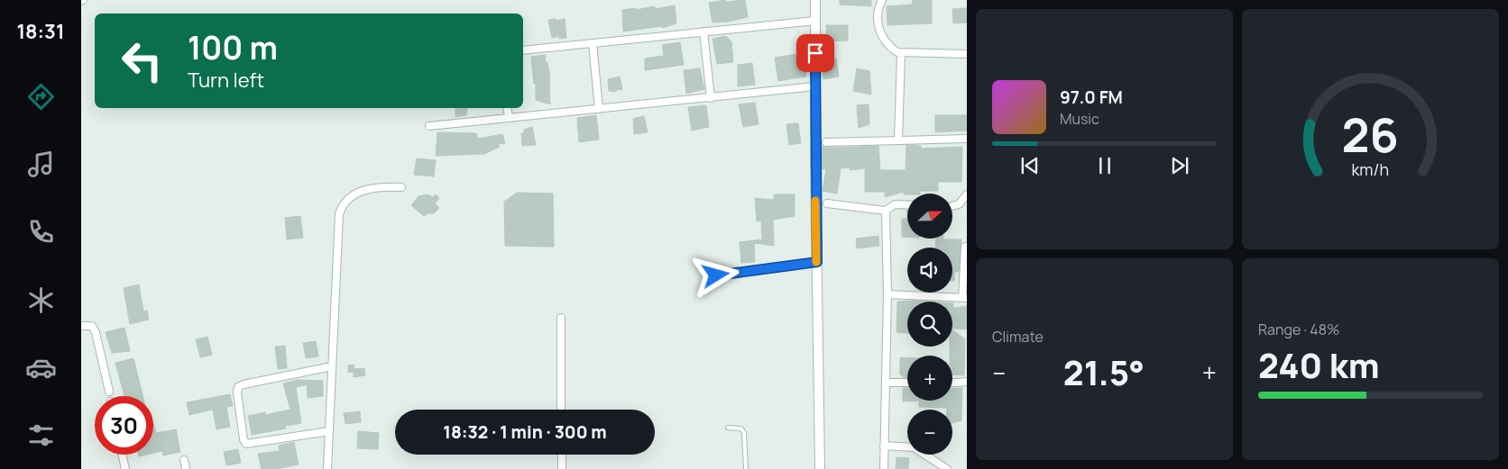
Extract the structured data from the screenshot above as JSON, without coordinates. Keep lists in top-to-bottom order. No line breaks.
{"north":"right","page":{"tabs":"18:31","turn":["100 m","Turn left"],"song":["97.0 FM","Music"],"map_buttons":["+","−"],"tile":["Climate",["Range · 48%","240 km"]],"heat":["−","21.5°","+"],"limit":"30","trip":"18:32 · 1 min · 300 m","gauge":["26","km/h"]}}
